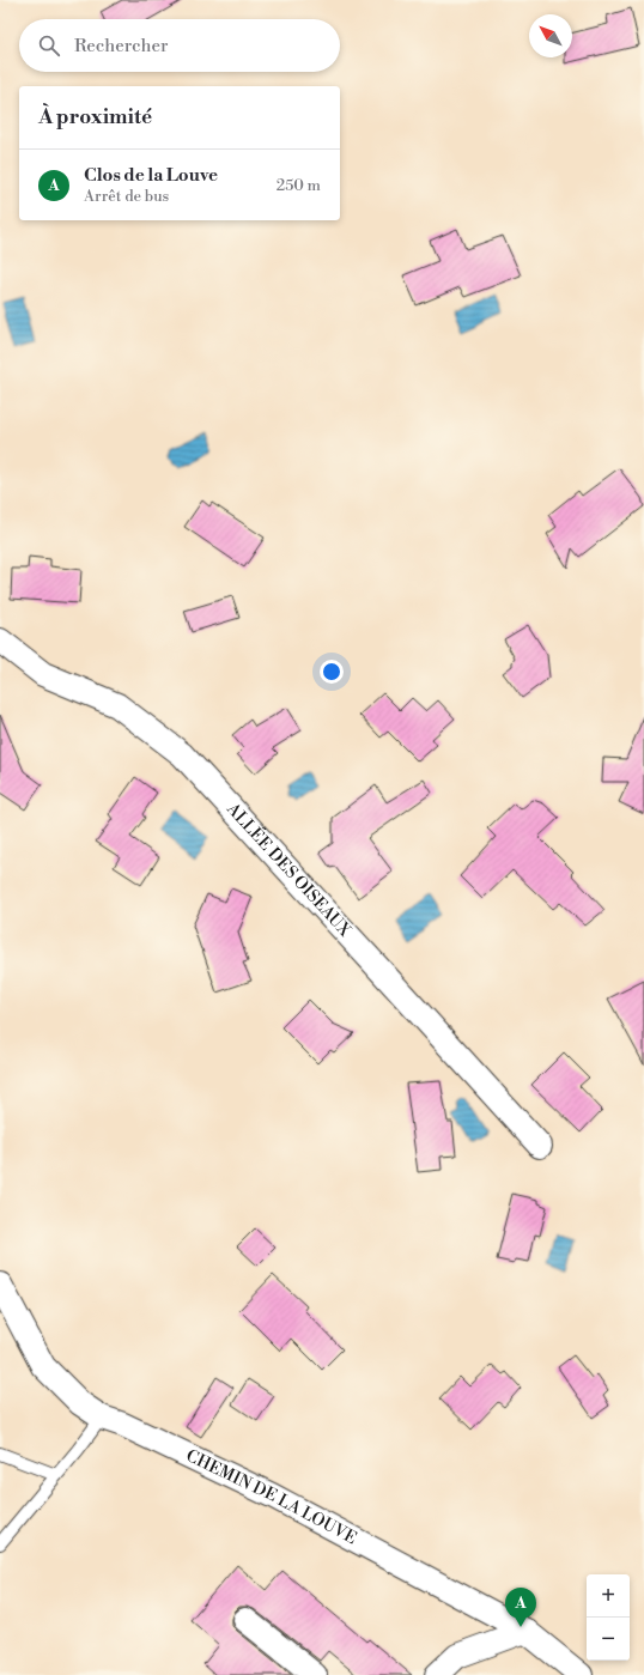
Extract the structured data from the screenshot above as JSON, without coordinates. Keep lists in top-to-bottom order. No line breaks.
{"streets":{"street":["ALLÉE DES OISEAUX","CHEMIN DE LA LOUVE"]},"north":"top left","page":{"search":"Rechercher","heading":"À proximité","list":[{"mark":"A","name":"Clos de la Louve","note":"Arrêt de bus","value":"250 m"}],"map_buttons":["+","−"],"pins":"A"}}
